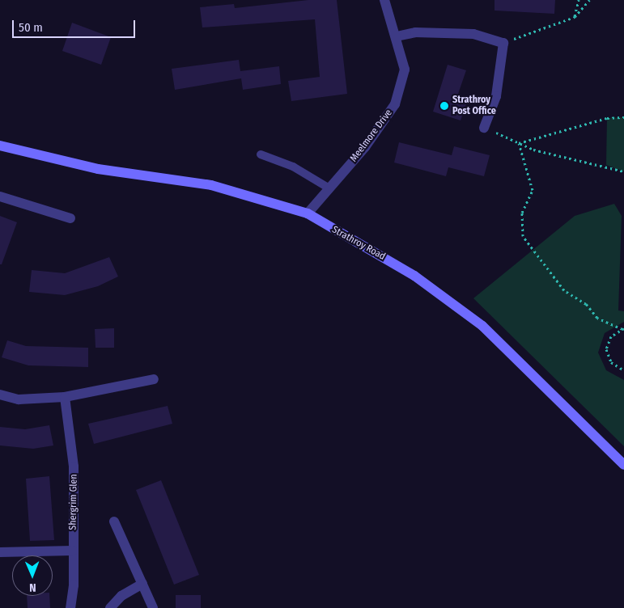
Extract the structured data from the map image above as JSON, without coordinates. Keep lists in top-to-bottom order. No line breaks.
{"streets":{"street":["Meelmore Drive","Strathroy Road","Shergrim Glen"]},"crossings":[["Meelmore Drive","Strathroy Road"]],"places":["Strathroy Post Office"],"scale_bar":"50 m","north":"bottom"}
